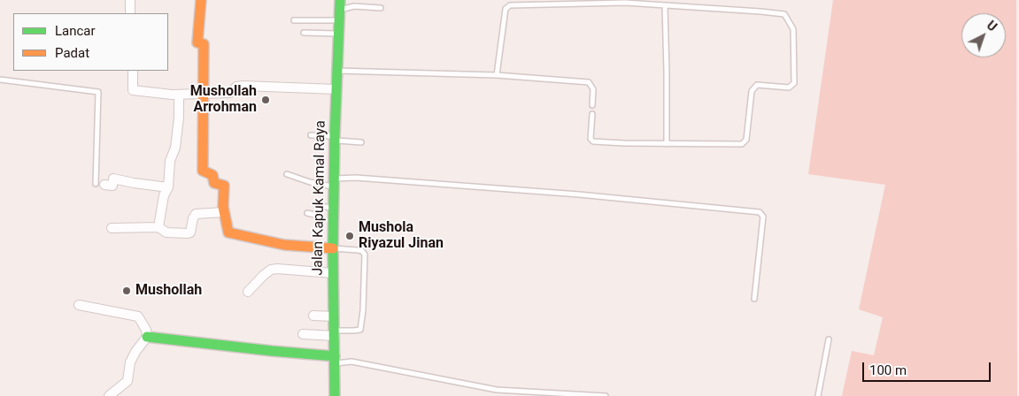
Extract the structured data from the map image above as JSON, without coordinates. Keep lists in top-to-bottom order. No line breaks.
{"streets":{"street":["Jalan Kapuk Kamal Raya"]},"places":["Mushollah Arrohman","Mushola Riyazul Jinan","Mushollah"],"legend":["Lancar","Padat"],"scale_bar":"100 m","north":"top right"}
